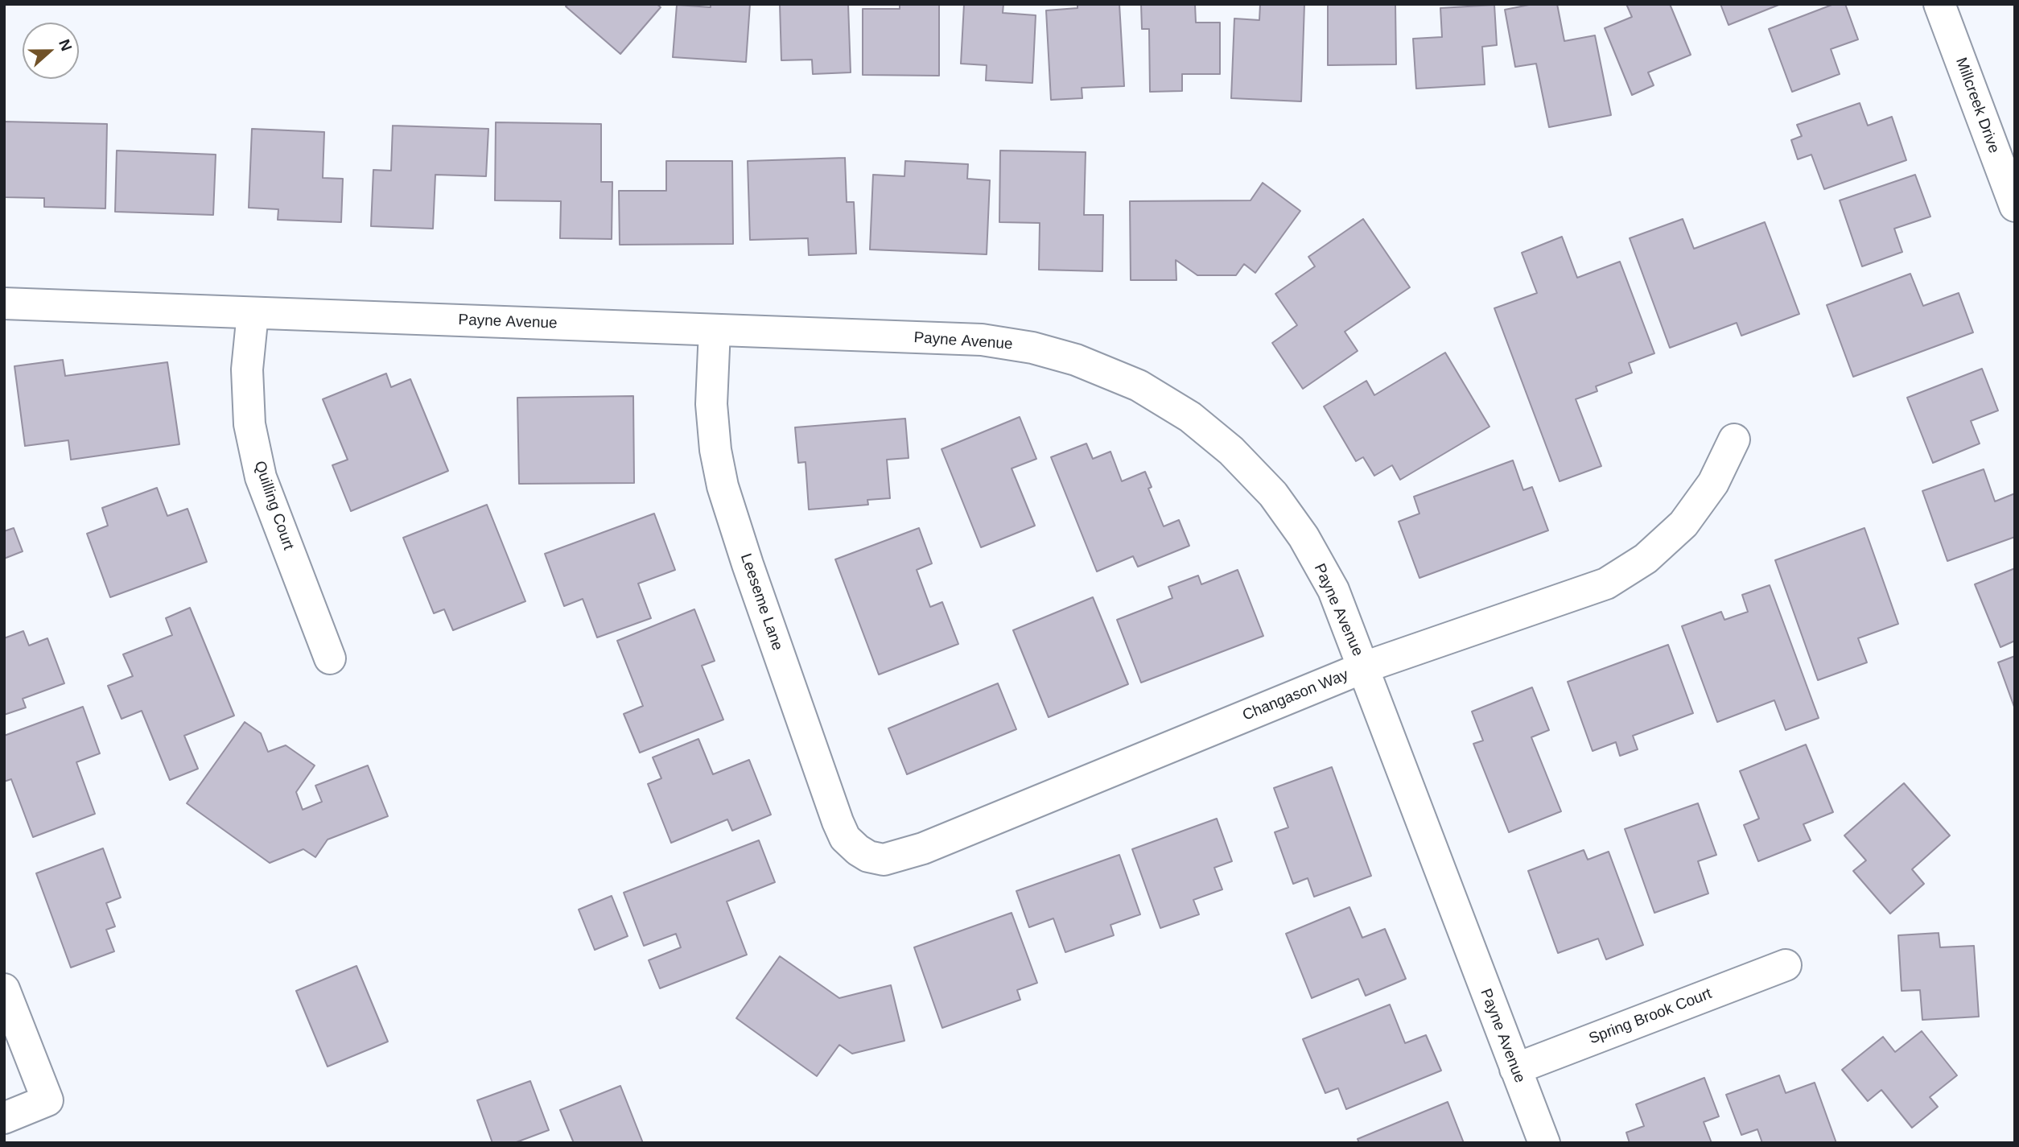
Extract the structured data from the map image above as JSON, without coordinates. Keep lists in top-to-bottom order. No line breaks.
{"streets":{"street":["Millcreek Drive","Payne Avenue","Quilling Court","Leeseme Lane","Changason Way","Spring Brook Court"]},"crossings":[["Payne Avenue","Quilling Court"],["Payne Avenue","Leeseme Lane"],["Payne Avenue","Changason Way"],["Payne Avenue","Spring Brook Court"],["Leeseme Lane","Changason Way"]],"north":"right"}
